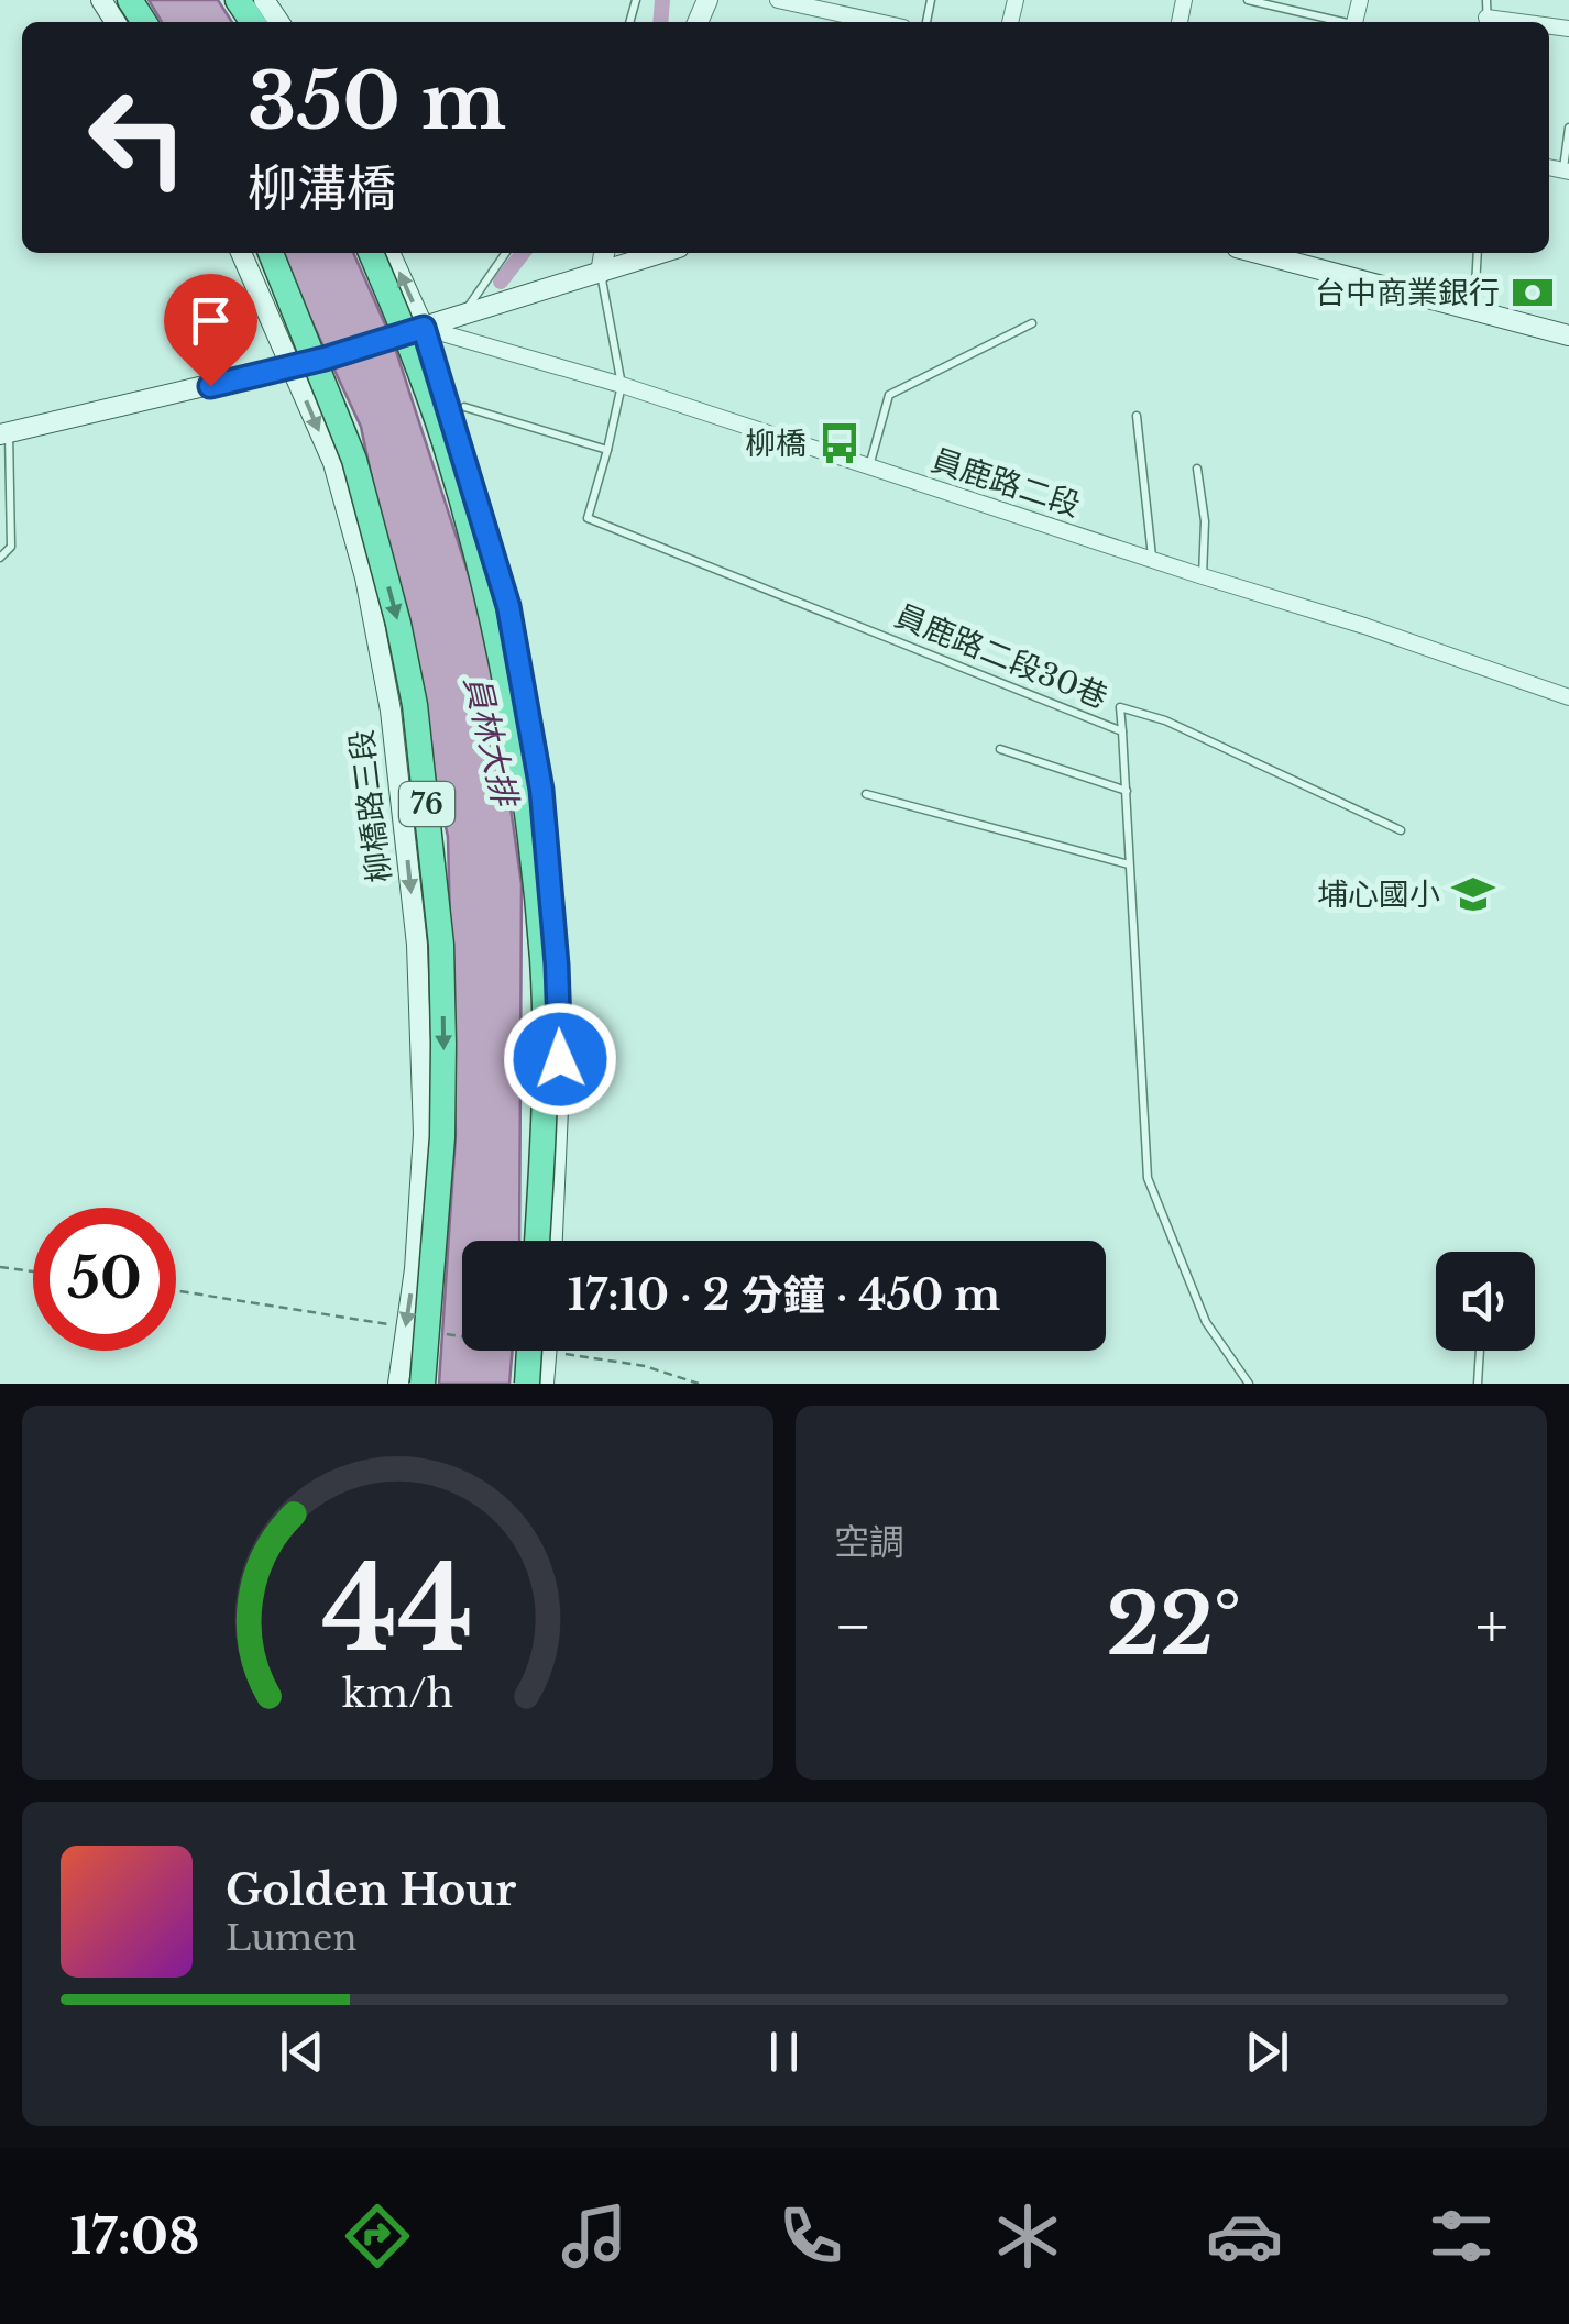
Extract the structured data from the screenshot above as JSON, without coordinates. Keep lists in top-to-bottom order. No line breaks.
{"streets":{"highway":["76"],"main road":["柳橋路三段"],"street":["員鹿路二段"],"lane":["員鹿路二段30巷"]},"crossings":[["員鹿路二段","員鹿路二段30巷"]],"water":["員林大排"],"places":{"bank":["台中商業銀行"],"bus stop":["柳橋"],"school or university":["埔心國小"]},"page":{"turn":["350 m","柳溝橋"],"limit":"50","trip":"17:10 · 2 分鐘 · 450 m","tile":"空調","heat":["−","22°","+"],"song":["Golden Hour","Lumen"],"tabs":"17:08","gauge":["44","km/h"]}}
